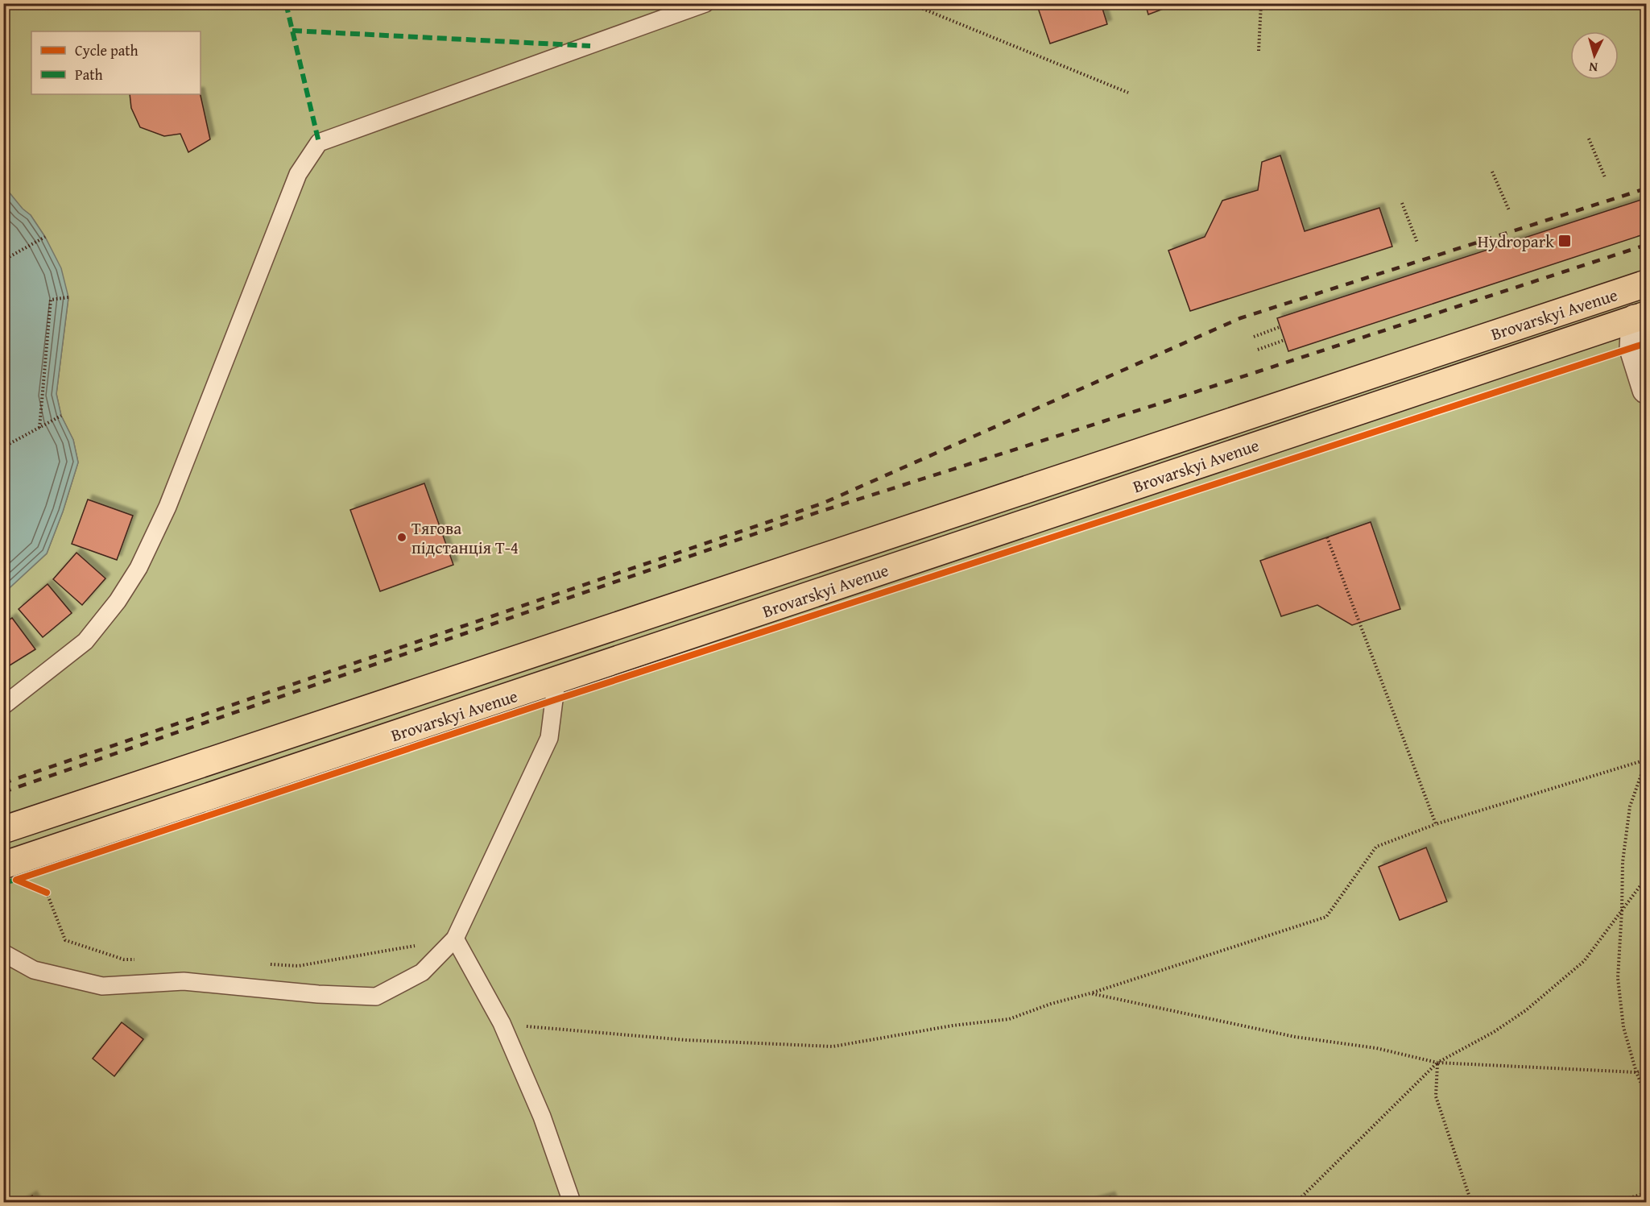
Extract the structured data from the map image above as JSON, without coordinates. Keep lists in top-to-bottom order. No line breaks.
{"streets":{"main road":["Brovarskyi Avenue"]},"places":{"transit":["Hydropark"],"other":["Тягова підстанція Т-4"]},"legend":["Cycle path","Path"],"north":"bottom"}
